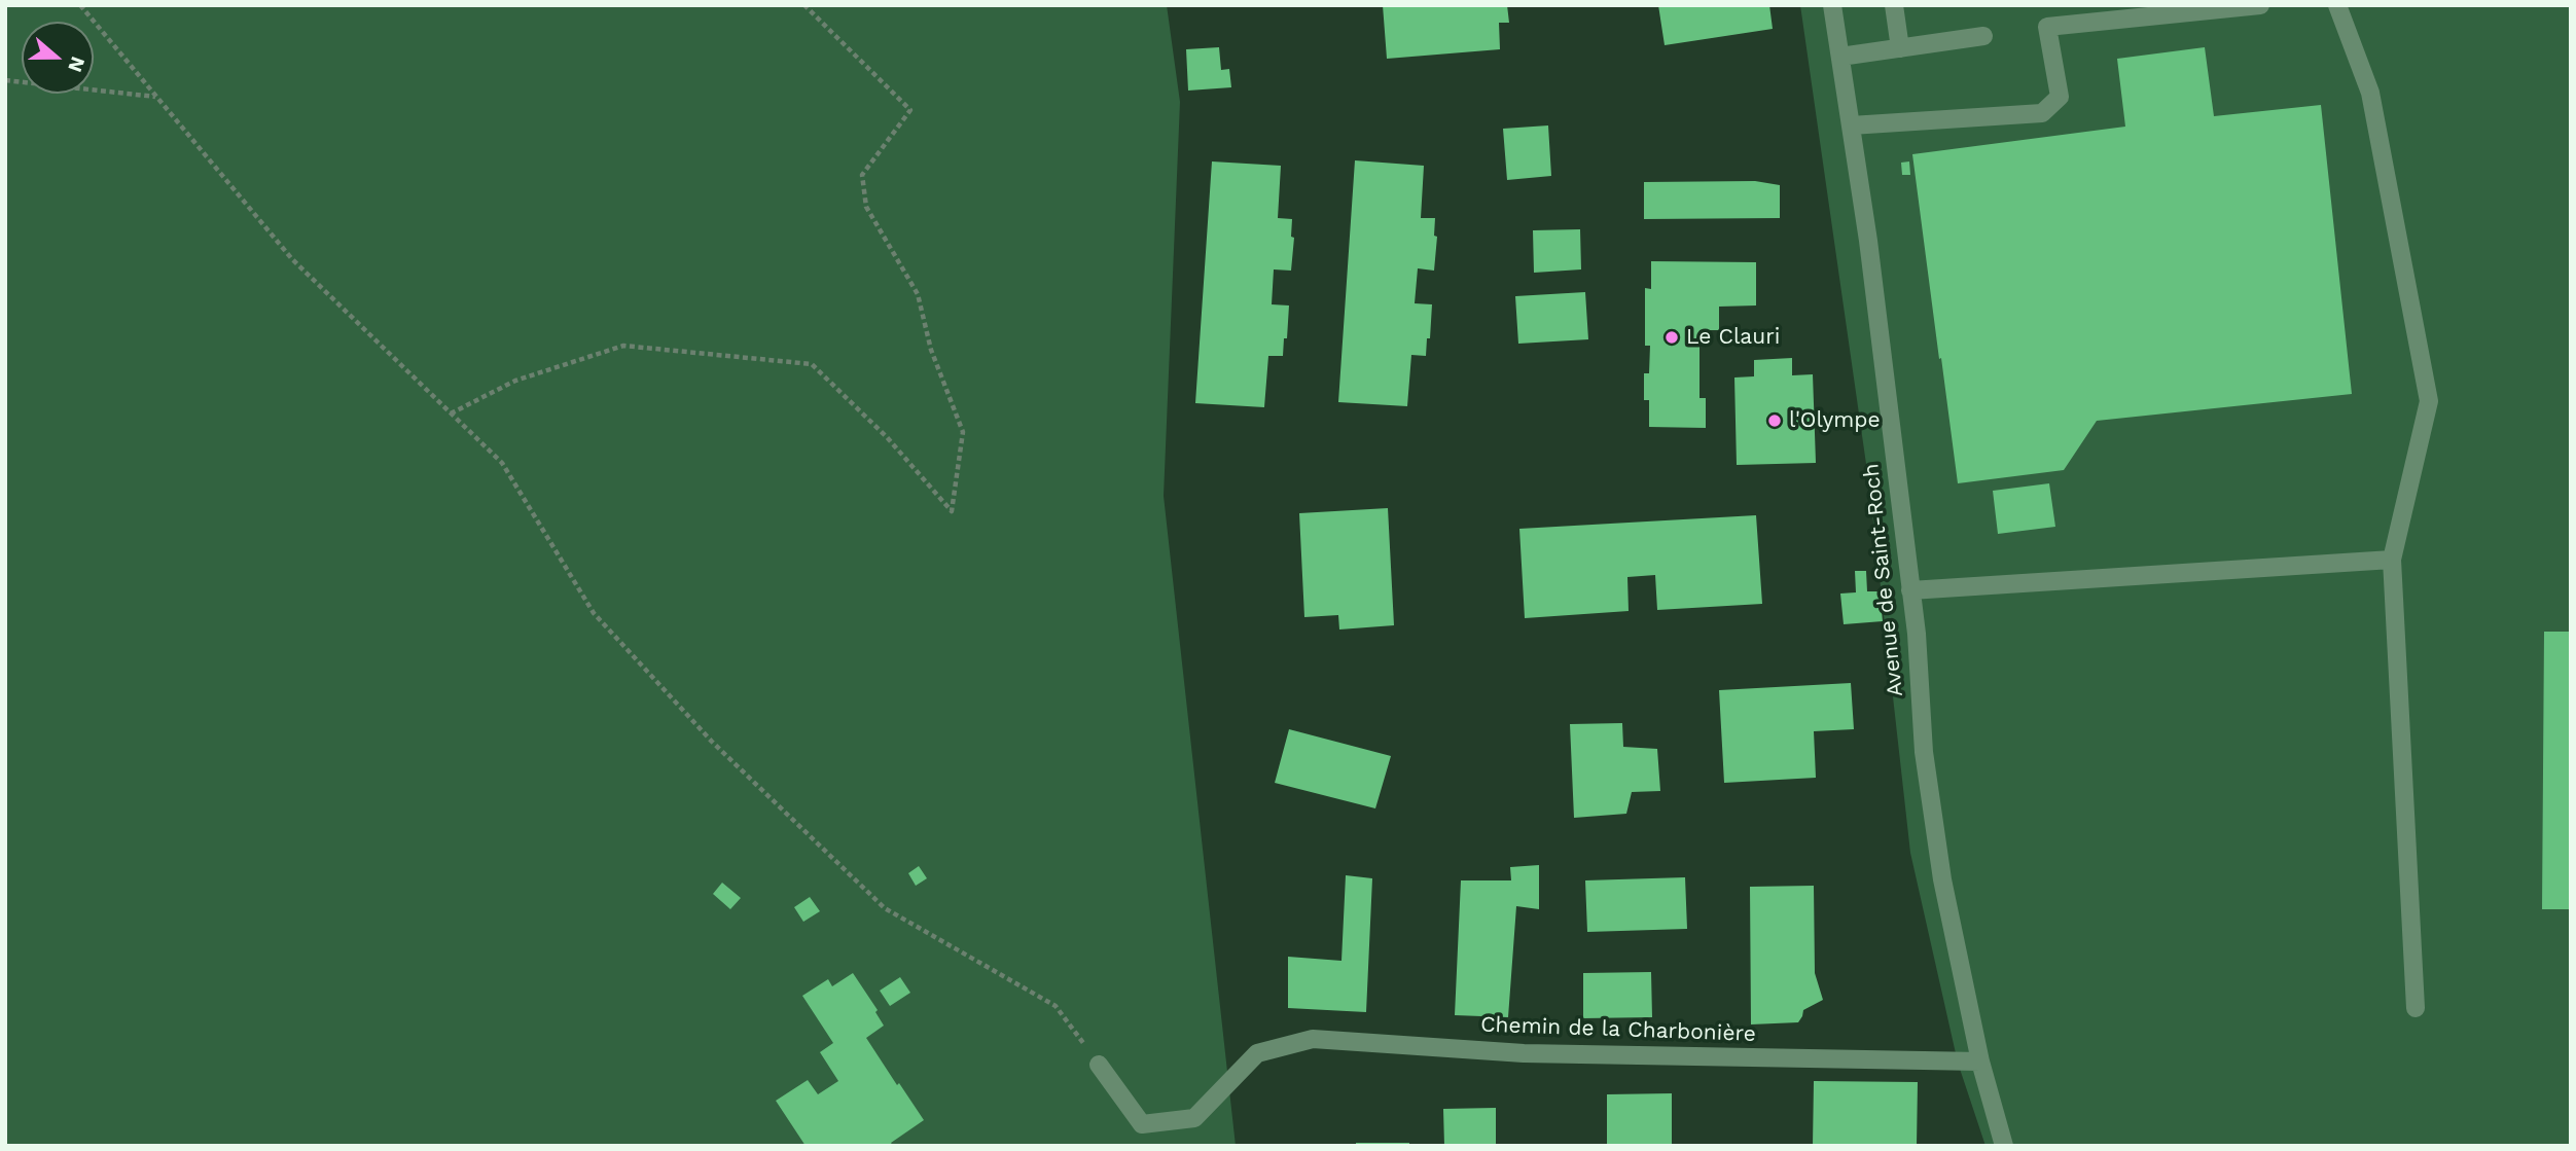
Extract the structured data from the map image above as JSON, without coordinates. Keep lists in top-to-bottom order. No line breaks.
{"streets":{"street":["Avenue de Saint-Roch","Chemin de la Charbonière"]},"crossings":[["Avenue de Saint-Roch","Chemin de la Charbonière"]],"places":["Le Clauri","l'Olympe"],"north":"right"}
